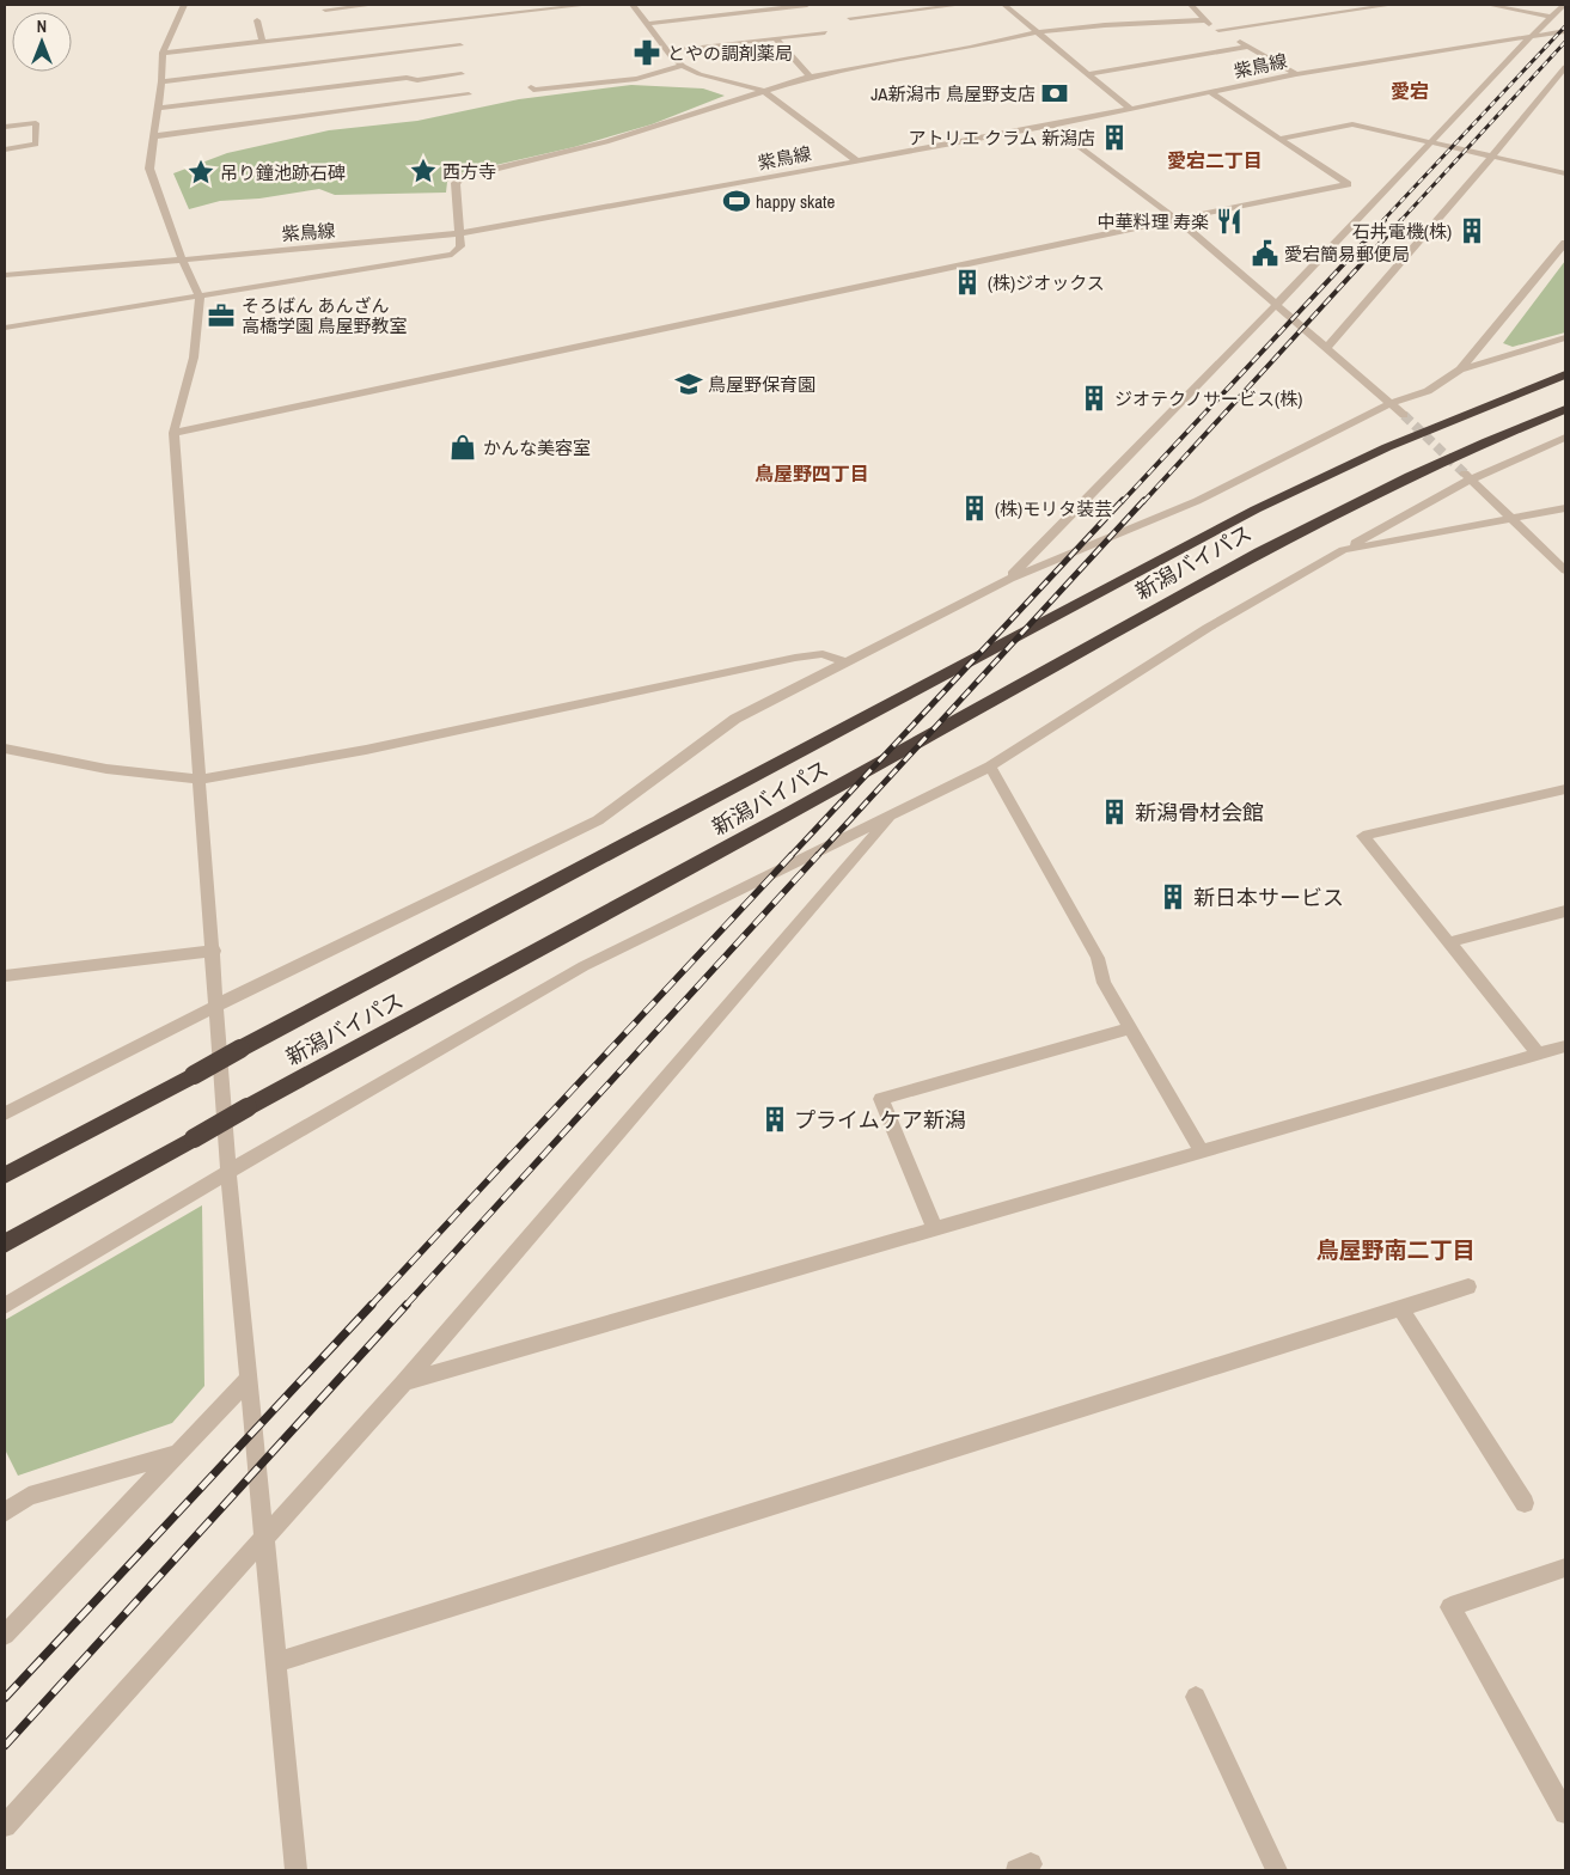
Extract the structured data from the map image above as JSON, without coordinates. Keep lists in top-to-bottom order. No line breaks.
{"streets":{"highway":["新潟バイパス"],"street":["紫鳥線"]},"districts":["愛宕","愛宕二丁目","鳥屋野四丁目","鳥屋野南二丁目"],"places":{"pharmacy":["とやの調剤薬局"],"bank":["JA新潟市 鳥屋野支店"],"building":["アトリエ クラム 新潟店","石井電機(株)","(株)ジオックス","ジオテクノサービス(株)","(株)モリタ装芸","新潟骨材会館","新日本サービス","プライムケア新潟"],"place":["西方寺","吊り鐘池跡石碑"],"sports":["happy skate"],"restaurant":["中華料理 寿楽"],"public building":["愛宕簡易郵便局"],"office":["そろばん あんざん 高橋学園 鳥屋野教室"],"school or university":["鳥屋野保育園"],"shop":["かんな美容室"]},"north":"top"}
